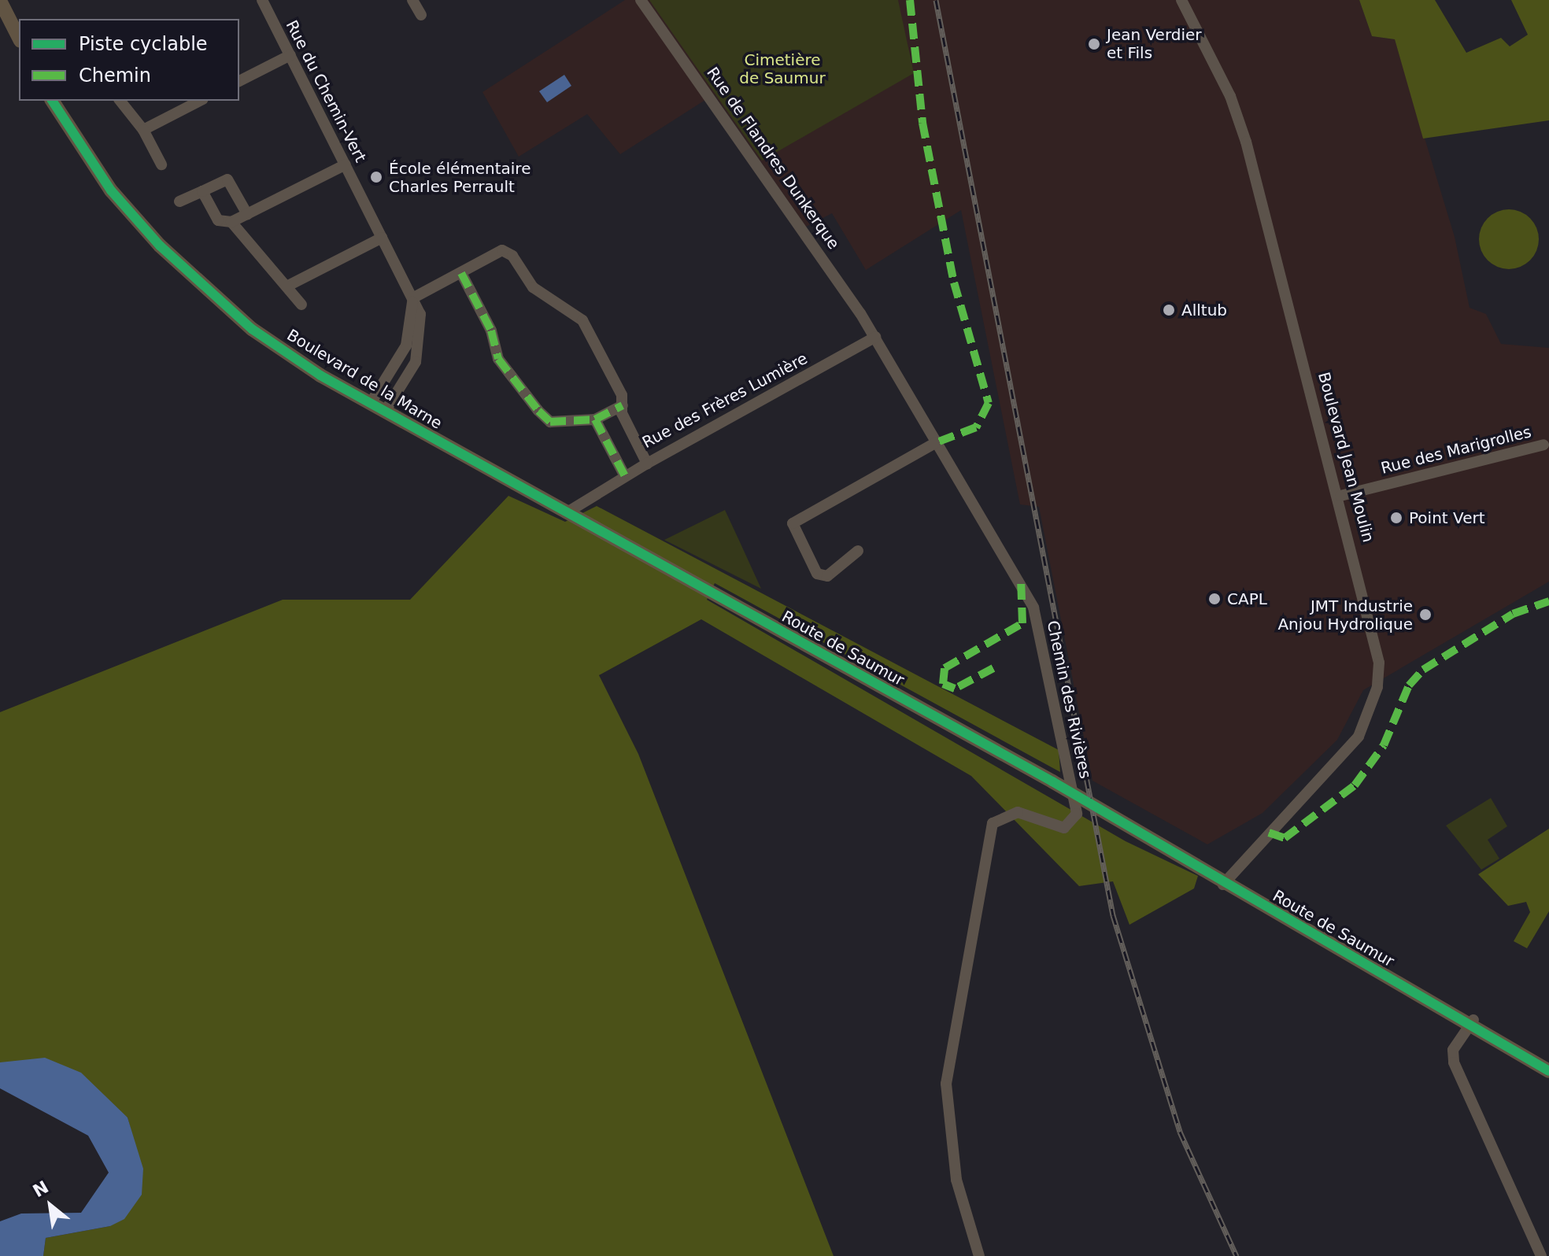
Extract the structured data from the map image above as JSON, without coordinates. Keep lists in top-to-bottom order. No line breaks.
{"streets":{"main road":["Boulevard de la Marne","Route de Saumur"],"street":["Rue du Chemin-Vert","Rue de Flandres Dunkerque","Rue des Frères Lumière","Rue des Marigrolles","Boulevard Jean Moulin","Chemin des Rivières"]},"crossings":[["Rue du Chemin-Vert","Boulevard de la Marne"],["Rue du Chemin-Vert","Rue des Frères Lumière"],["Rue de Flandres Dunkerque","Rue des Frères Lumière"],["Rue de Flandres Dunkerque","Chemin des Rivières"],["Boulevard de la Marne","Route de Saumur"],["Rue des Frères Lumière","Chemin des Rivières"],["Rue des Marigrolles","Boulevard Jean Moulin"],["Boulevard Jean Moulin","Route de Saumur"]],"parks":["Cimetière de Saumur"],"places":["Jean Verdier et Fils","École élémentaire Charles Perrault","Alltub","Point Vert","CAPL","JMT Industrie Anjou Hydrolique"],"legend":["Piste cyclable","Chemin"],"north":"top left"}
